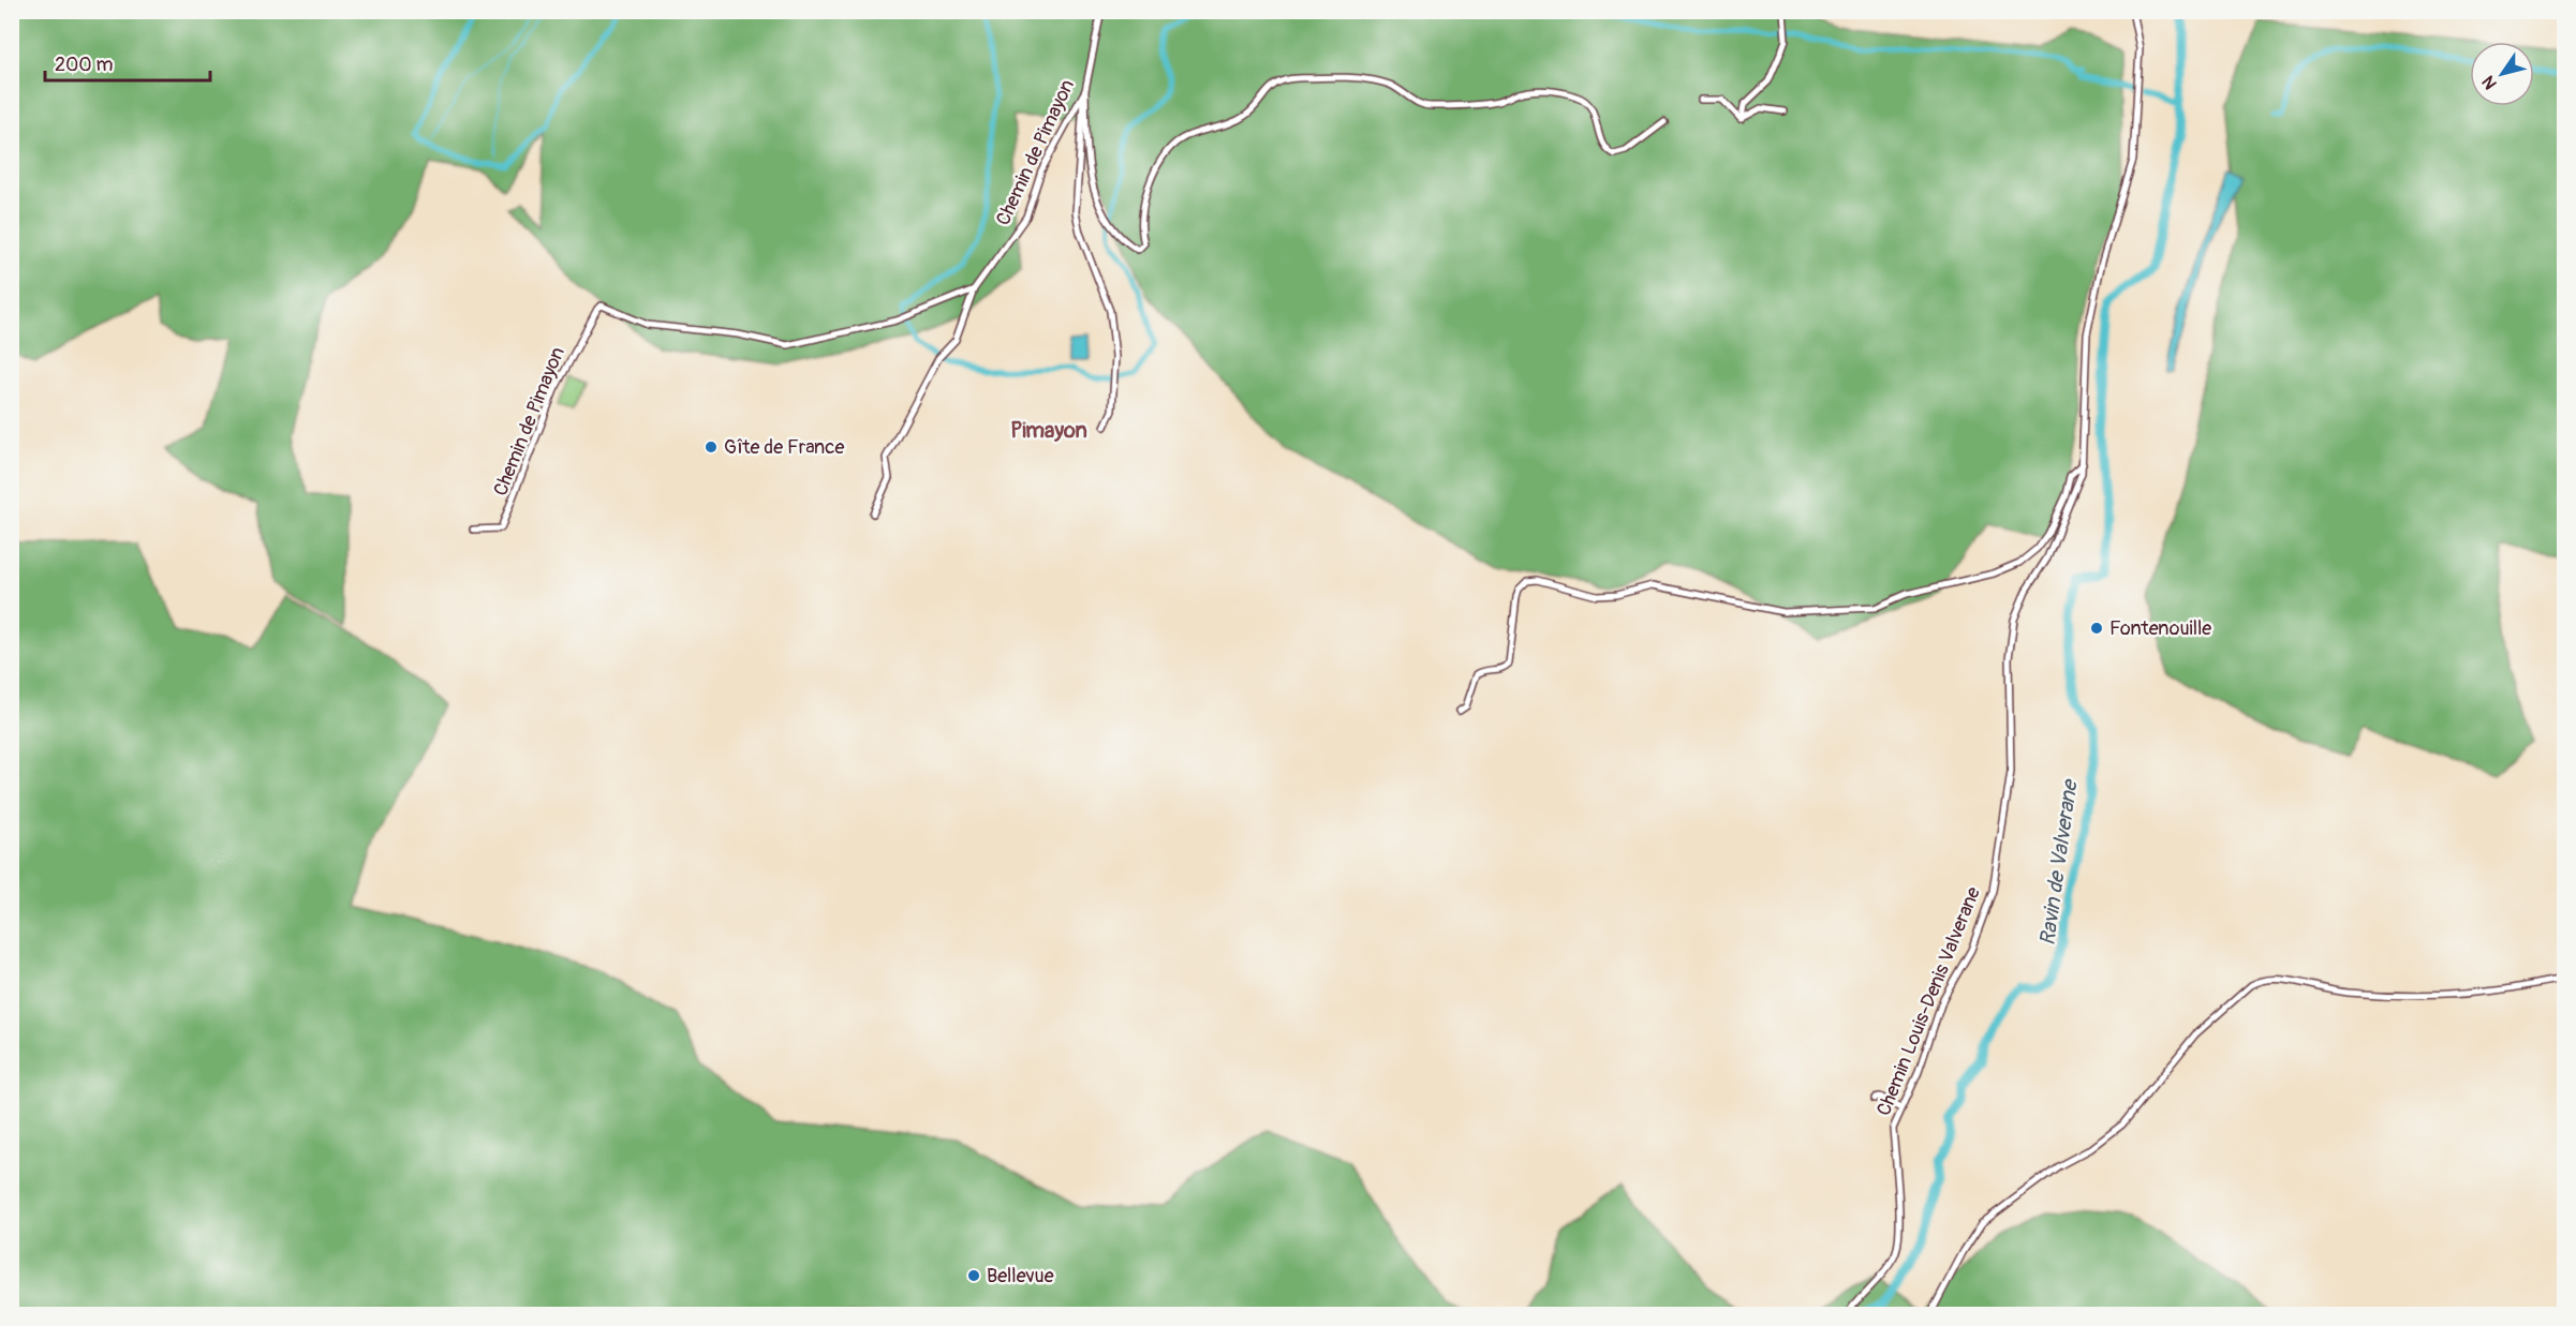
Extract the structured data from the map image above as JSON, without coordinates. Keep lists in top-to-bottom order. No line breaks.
{"streets":{"street":["Chemin de Pimayon","Chemin Louis-Denis Valverane"]},"districts":["Pimayon"],"water":["Ravin de Valverane"],"places":["Gîte de France","Fontenouille","Bellevue"],"scale_bar":"200 m","north":"bottom left"}
